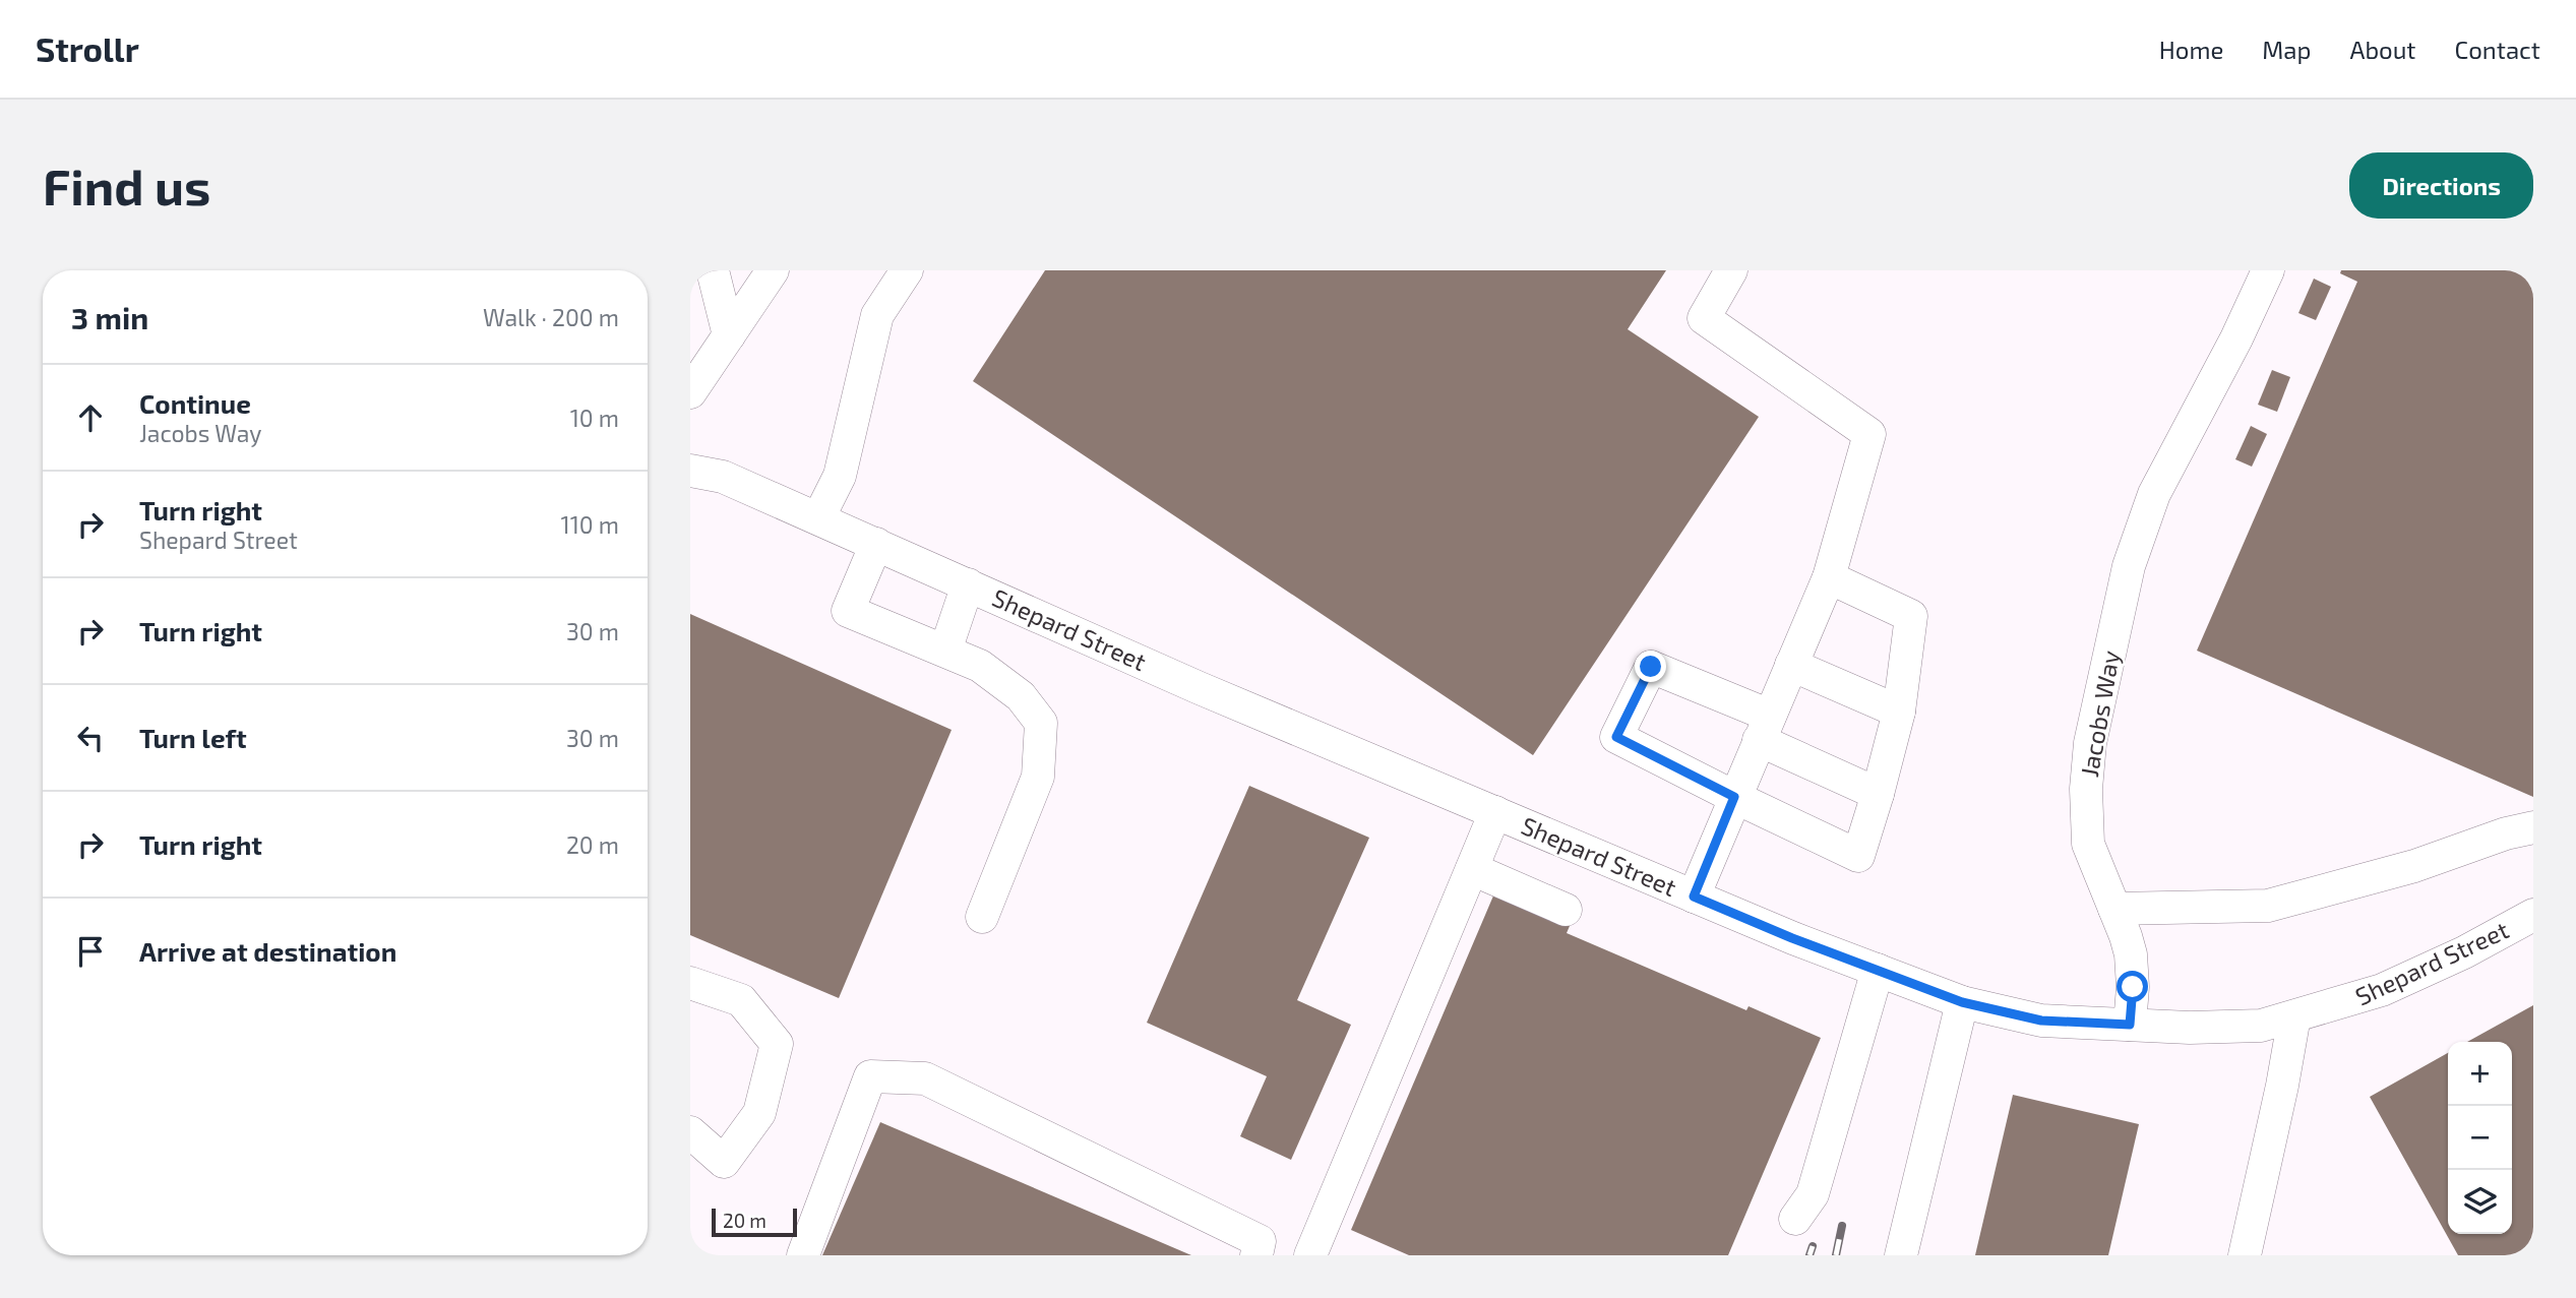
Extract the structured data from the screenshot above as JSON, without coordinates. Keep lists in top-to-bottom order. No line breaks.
{"streets":{"street":["Shepard Street","Jacobs Way"]},"crossings":[["Shepard Street","Jacobs Way"]],"scale_bar":"20 m","page":{"header":"Strollr","nav":["Home","Map","About","Contact"],"buttons":"Directions","title":"Find us","heading":["3 min","Walk · 200 m"],"list":[["Continue","Jacobs Way","10 m"],["Turn right","Shepard Street","110 m"],["Turn right","30 m"],["Turn left","30 m"],["Turn right","20 m"],"Arrive at destination"],"map_buttons":["+","−"],"scale":"20 m"}}
